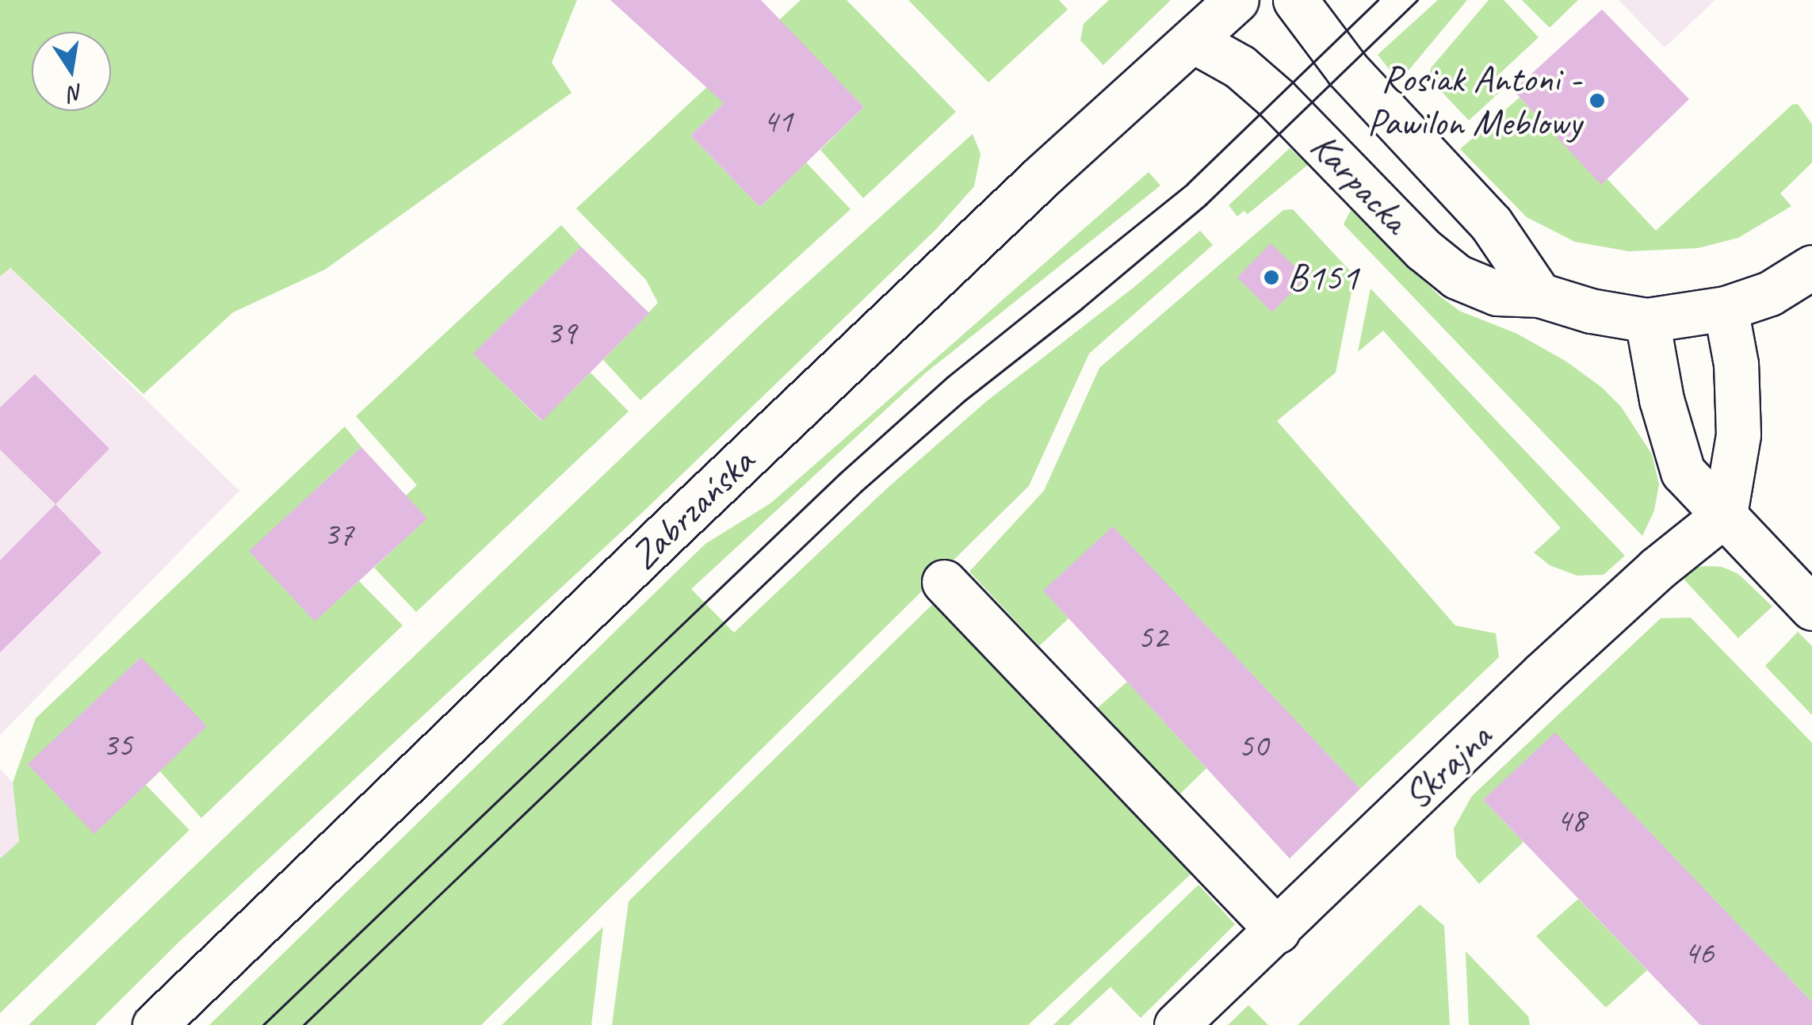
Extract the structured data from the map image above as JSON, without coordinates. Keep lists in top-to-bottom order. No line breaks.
{"streets":{"street":["Karpacka","Zabrzańska","Skrajna"]},"crossings":[["Karpacka","Zabrzańska"]],"places":["Rosiak Antoni - Pawilon Meblowy","B151"],"house_numbers":["41","39","37","52","35","50","48","46"],"north":"bottom"}
